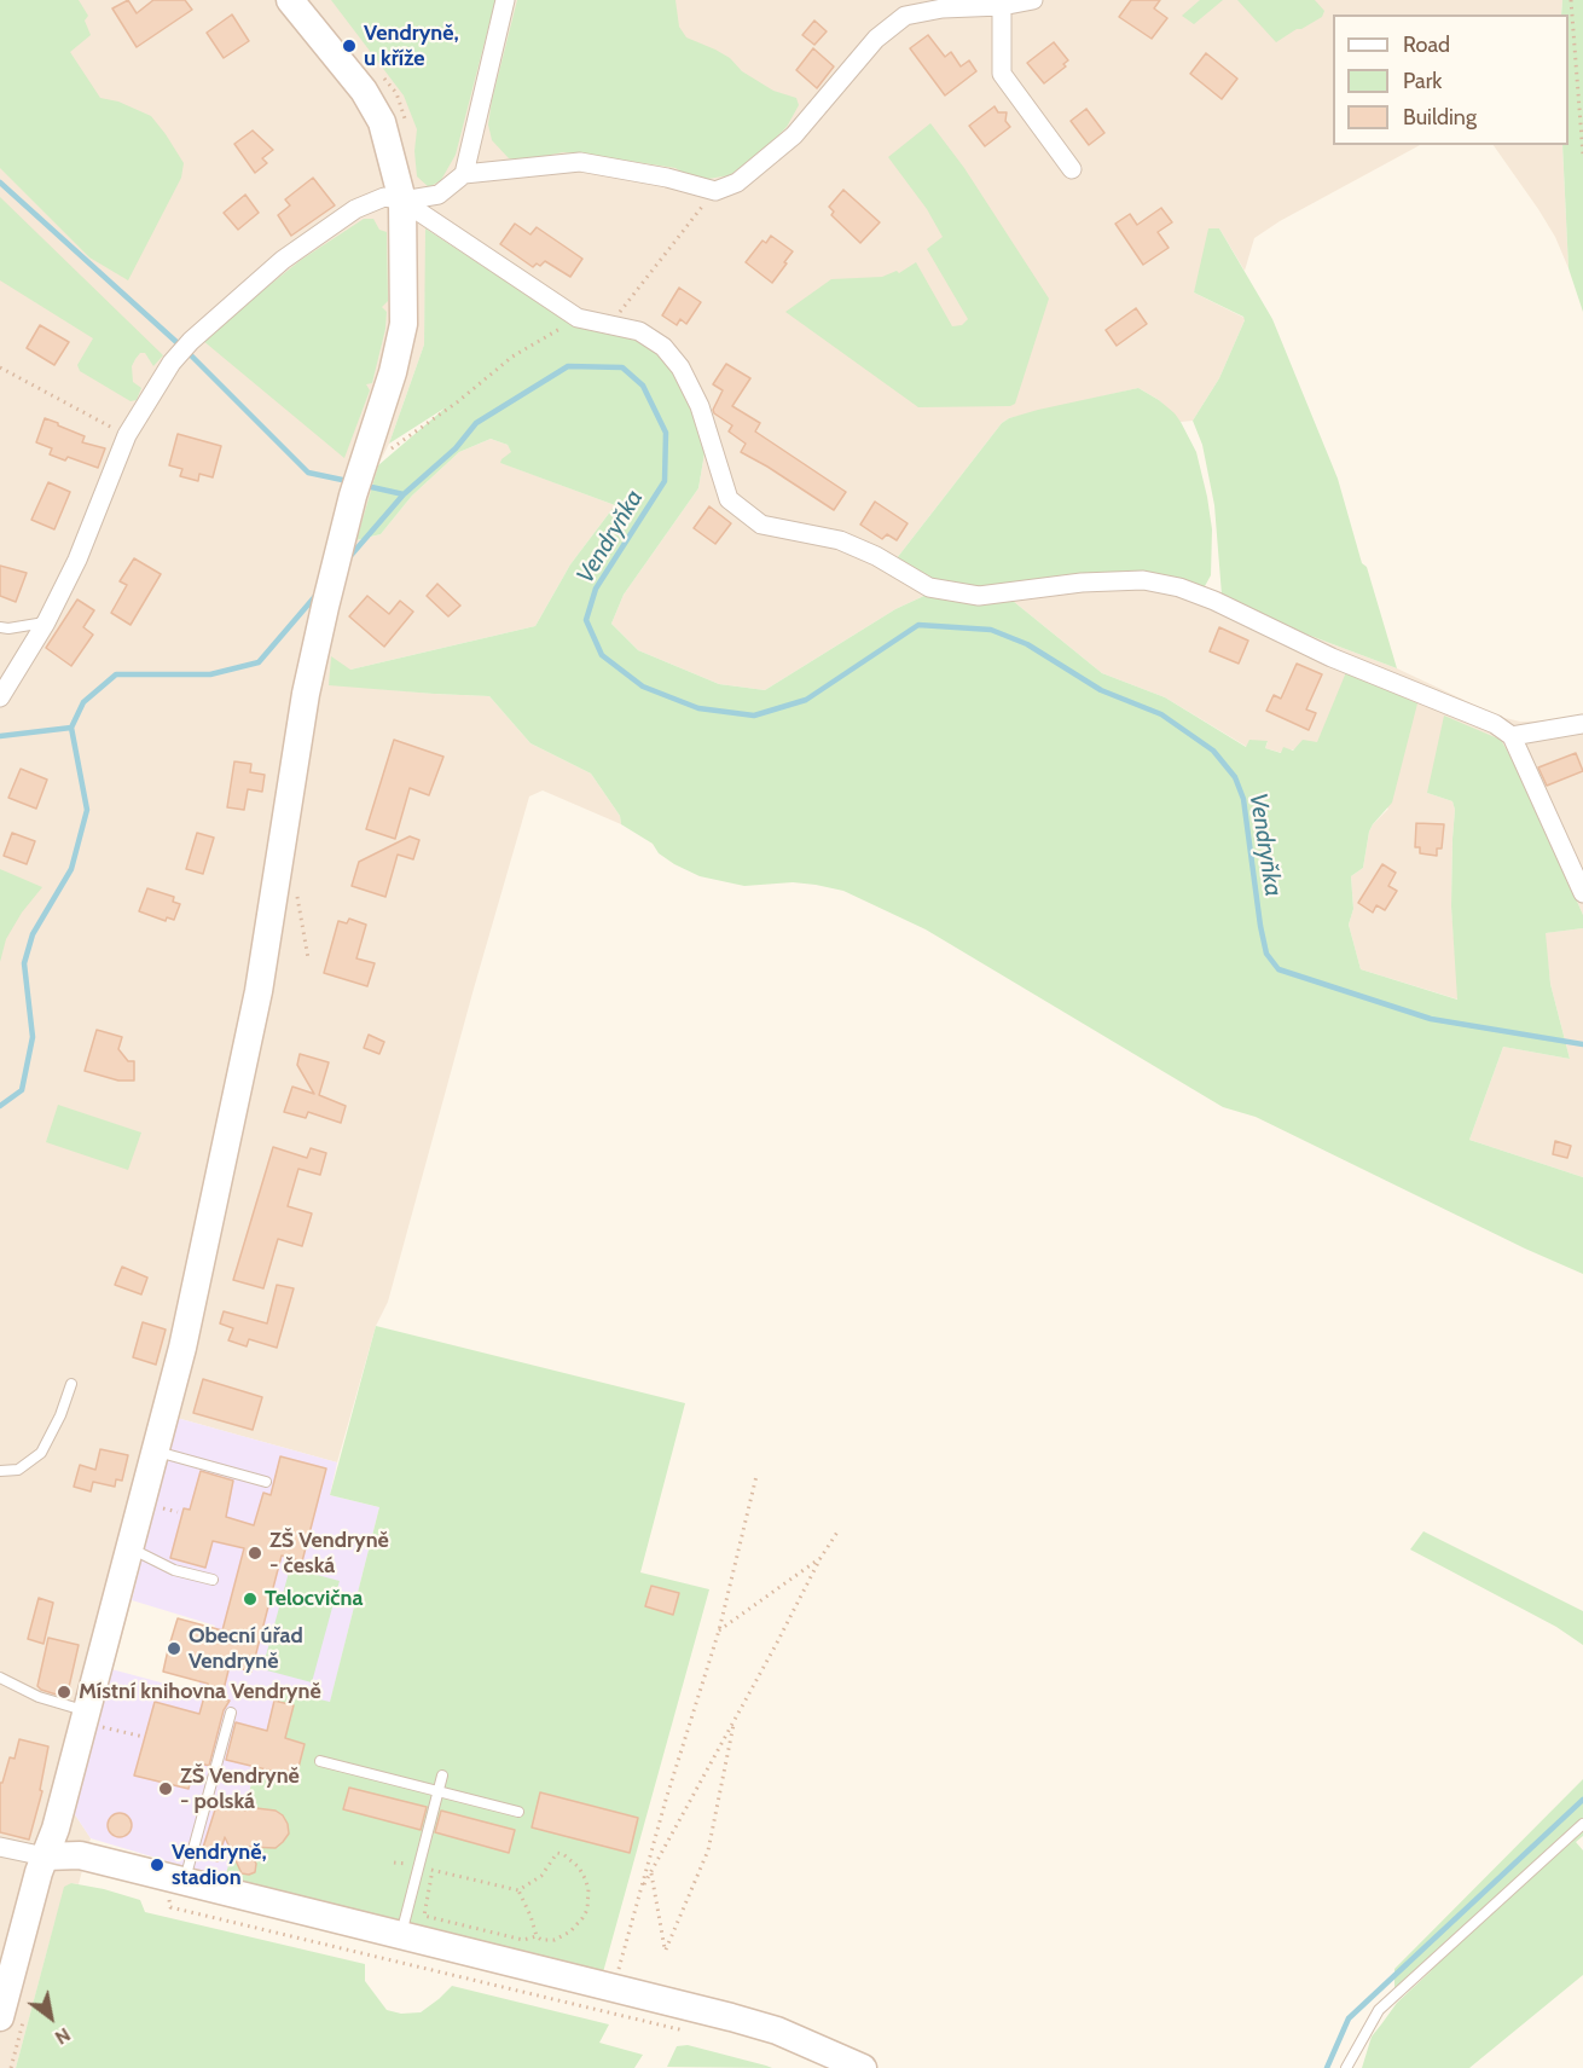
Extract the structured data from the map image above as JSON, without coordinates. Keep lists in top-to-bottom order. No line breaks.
{"water":["Vendryňka"],"places":["Vendryně, u kříže","ZŠ Vendryně - česká","Telocvična","Obecní úřad Vendryně","Místní knihovna Vendryně","ZŠ Vendryně - polská","Vendryně, stadion"],"legend":["Road","Park","Building"],"north":"bottom right"}
